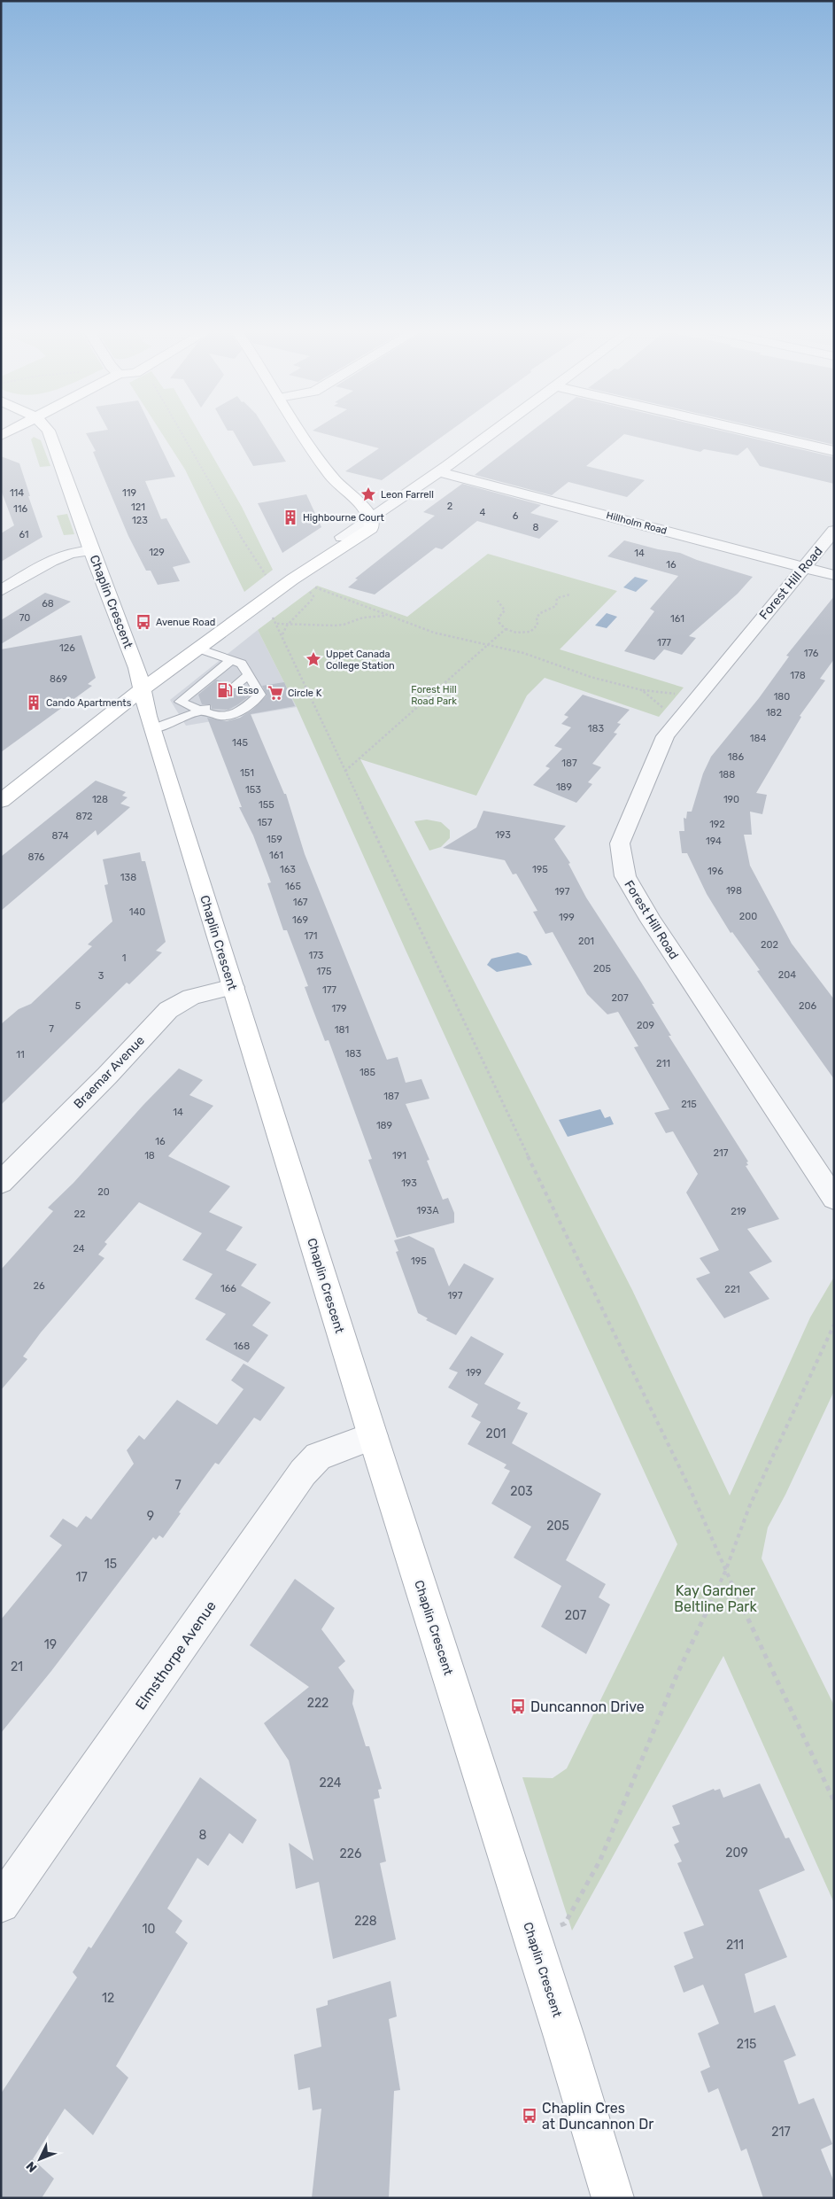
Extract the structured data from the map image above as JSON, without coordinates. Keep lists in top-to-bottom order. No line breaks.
{"streets":{"street":["Hillholm Road","Forest Hill Road","Chaplin Crescent","Braemar Avenue","Elmsthorpe Avenue"]},"crossings":[["Hillholm Road","Forest Hill Road"],["Chaplin Crescent","Braemar Avenue"],["Chaplin Crescent","Elmsthorpe Avenue"]],"parks":["Forest Hill Road Park","Kay Gardner Beltline Park"],"places":{"place":["Leon Farrell","Uppet Canada College Station"],"building":["Highbourne Court","Cando Apartments"],"bus stop":["Avenue Road","Duncannon Drive","Chaplin Cres at Duncannon Dr"],"fuel station":["Esso"],"supermarket":["Circle K"]},"house_numbers":["114","119","2","121","116","4","6","123","8","61","129","14","16","68","70","161","177","126","176","178","869","180","182","183","184","145","186","187","151","188","189","153","128","190","155","872","157","192","193","874","159","194","161","876","163","195","196","138","165","198","197","167","140","200","199","169","171","201","202","173","1","205","175","204","3","177","207","5","206","179","209","7","181","183","11","211","185","187","215","14","189","16","217","18","191","193","20","193A","219","22","24","195","26","166","221","197","168","199","201","7","203","9","205","15","17","207","19","21","222","224","8","209","226","228","10","211","12","215","217"],"north":"bottom left"}
